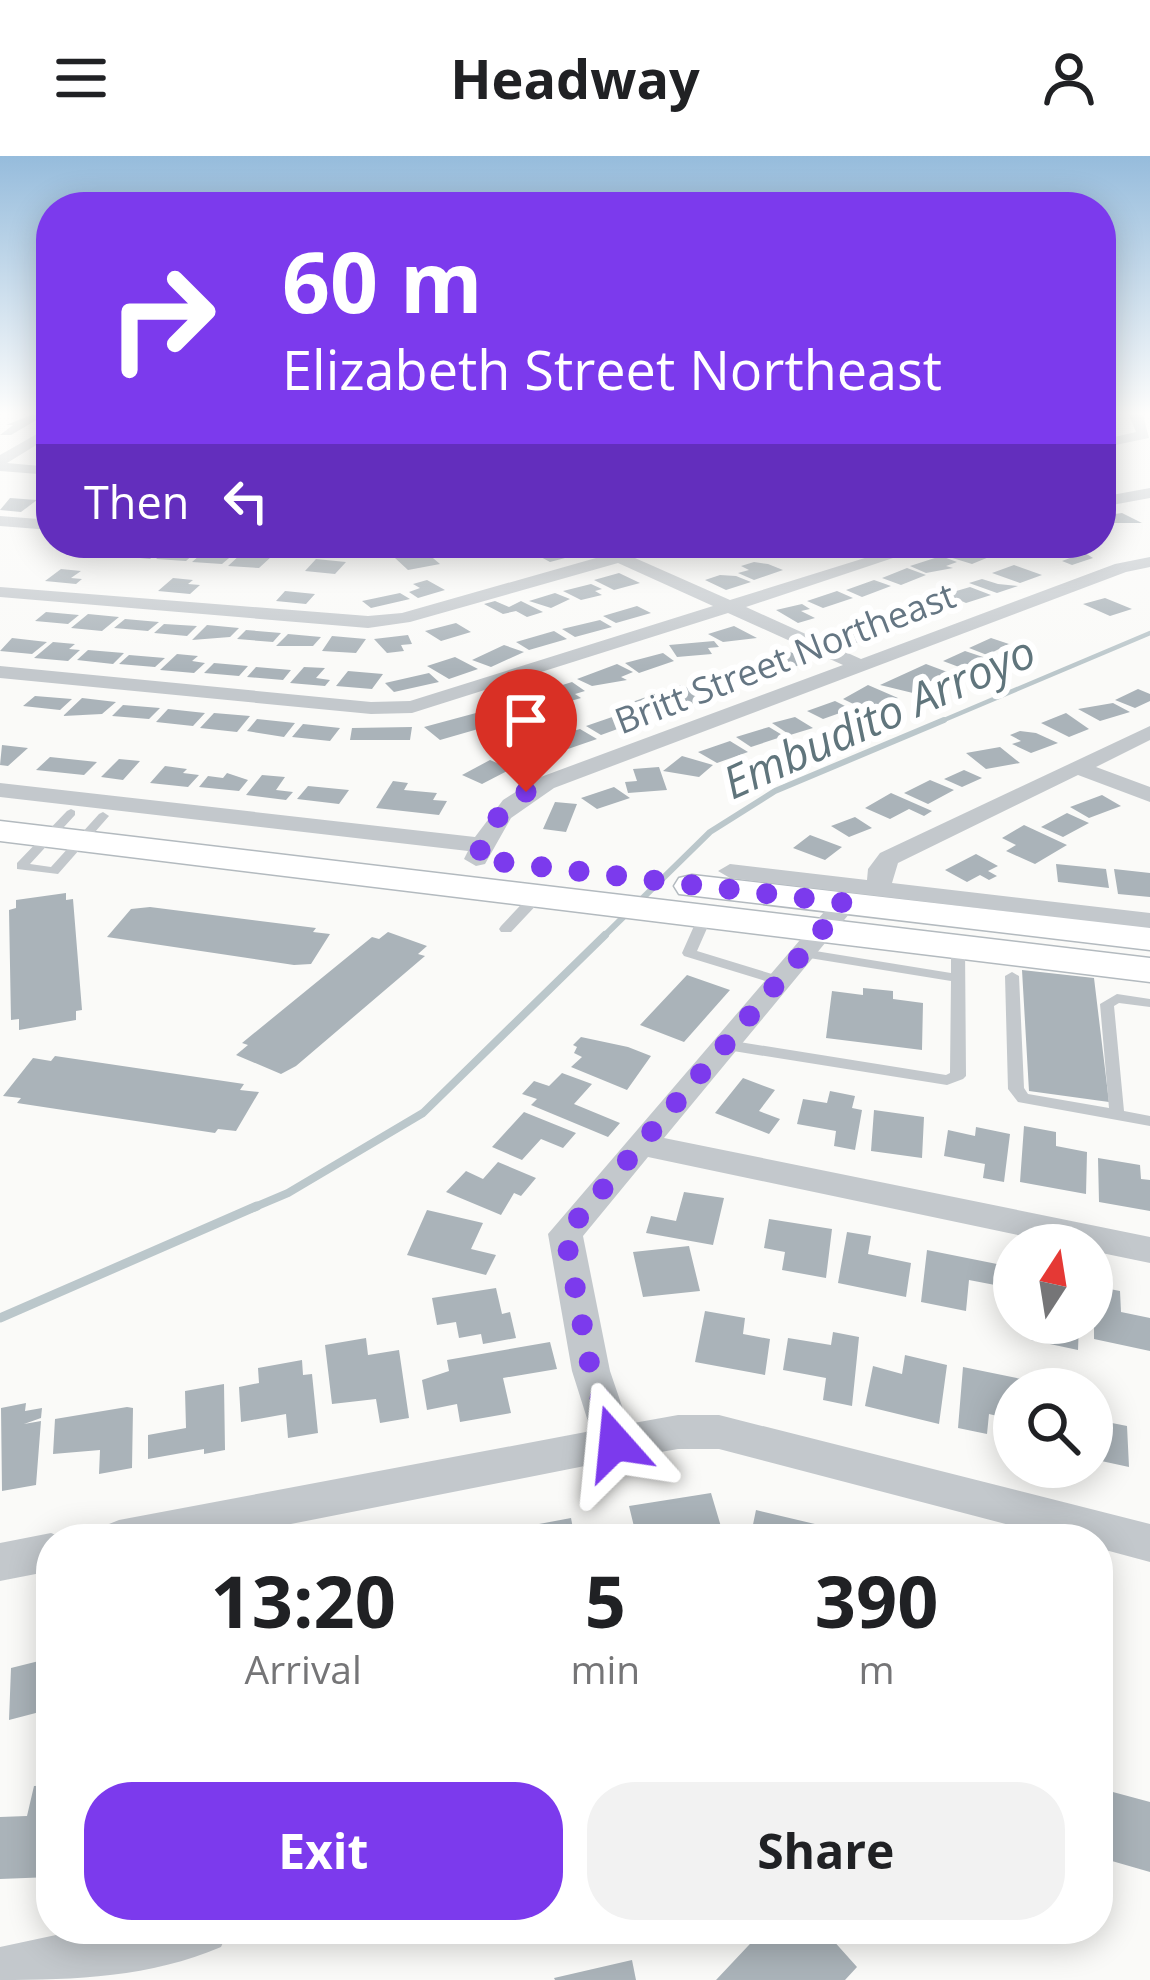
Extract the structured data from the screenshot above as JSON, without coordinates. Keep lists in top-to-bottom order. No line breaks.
{"streets":{"street":["Britt Street Northeast"]},"water":["Embudito Arroyo"],"north":"top","page":{"header":"Headway","turn":["60 m","Elizabeth Street Northeast"],"then":"Then","eta":["13:20","Arrival","5","min","390","m"],"buttons":["Exit","Share"]}}
